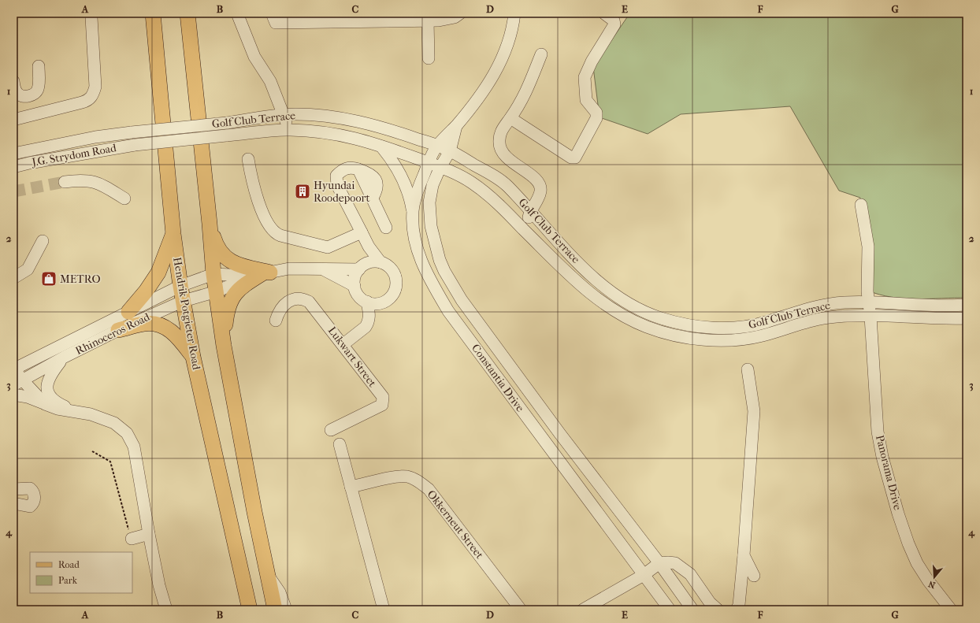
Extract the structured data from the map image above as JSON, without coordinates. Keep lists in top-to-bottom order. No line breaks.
{"streets":{"main road":["Hendrik Potgieter Road"],"street":["Golf Club Terrace","J.G. Strydom Road","Rhinoceros Road","Lukwart Street","Constantia Drive","Panorama Drive","Okkerneut Street"]},"crossings":[["Golf Club Terrace","J.G. Strydom Road"],["Golf Club Terrace","Constantia Drive"],["Golf Club Terrace","Panorama Drive"],["Hendrik Potgieter Road","Rhinoceros Road"]],"places":{"building":["Hyundai Roodepoort"],"shop":["METRO"]},"legend":["Road","Park"],"north":"bottom","grid":{"columns":["A","B","C","D","E","F","G"],"rows":["1","2","3","4"]}}
